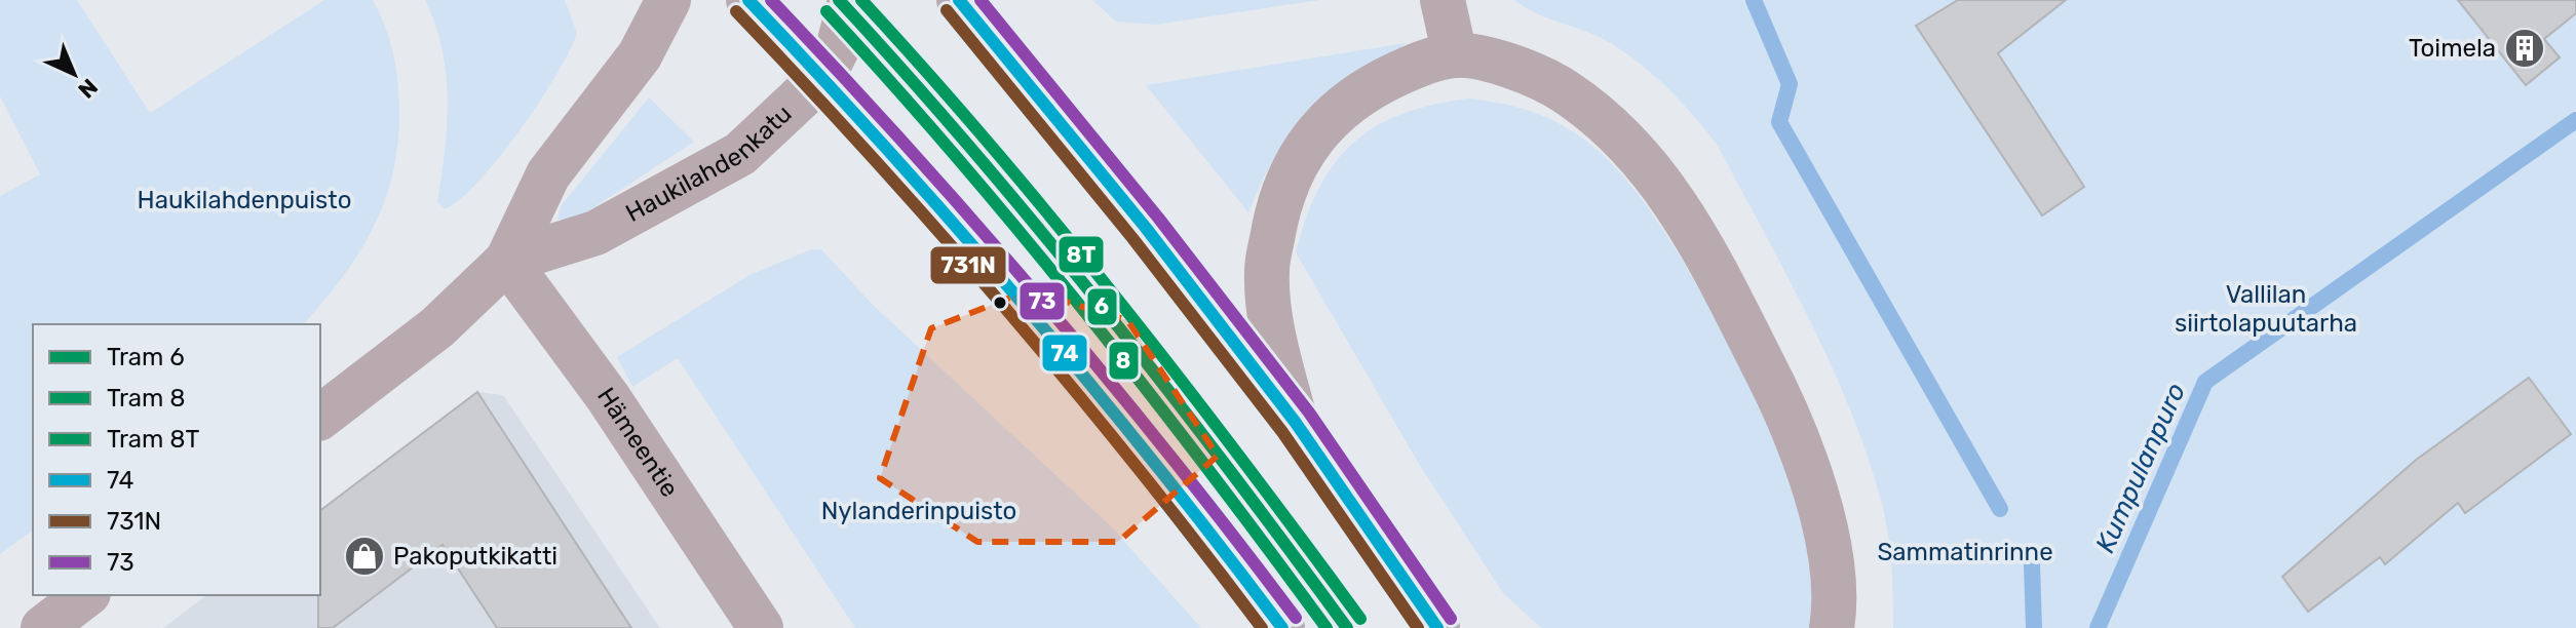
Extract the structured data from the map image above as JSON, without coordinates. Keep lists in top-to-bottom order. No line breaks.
{"streets":{"street":["Haukilahdenkatu","Hämeentie"]},"crossings":[["Haukilahdenkatu","Hämeentie"]],"water":["Kumpulanpuro"],"parks":["Haukilahdenpuisto","Vallilan siirtolapuutarha","Nylanderinpuisto","Sammatinrinne"],"places":{"building":["Toimela"],"shop":["Pakoputkikatti"]},"lines":["tram line 6","tram line 8T","transit line 74","transit line 73","transit line 731N","tram line 8"],"legend":["Tram 6","Tram 8","Tram 8T","74","731N","73"],"north":"bottom right"}
